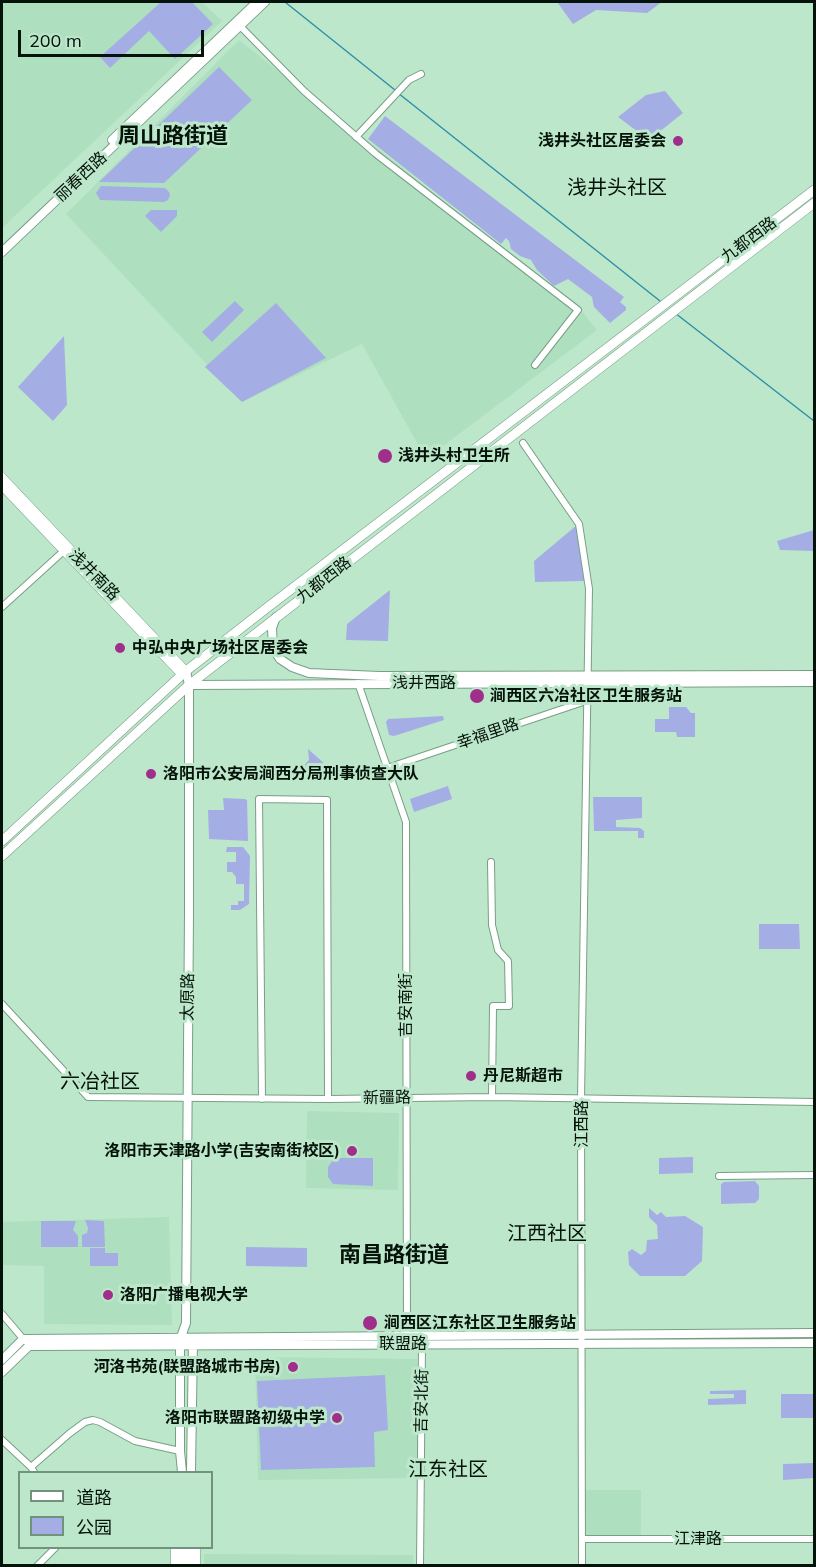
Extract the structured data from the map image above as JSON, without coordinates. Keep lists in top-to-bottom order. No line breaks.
{"streets":{"main road":["丽春西路","九都西路","浅井西路","太原路","联盟路"],"street":["浅井南路","幸福里路","吉安南街","新疆路","江西路","吉安北街","江津路"]},"crossings":[["九都西路","浅井南路"],["九都西路","浅井西路"],["九都西路","太原路"],["浅井南路","太原路"],["浅井西路","太原路"],["浅井西路","吉安南街"],["浅井西路","江西路"],["幸福里路","吉安南街"],["幸福里路","江西路"],["太原路","新疆路"],["太原路","联盟路"],["吉安南街","新疆路"],["吉安南街","联盟路"],["新疆路","江西路"],["江西路","联盟路"],["江西路","江津路"],["联盟路","吉安北街"]],"districts":["周山路街道","浅井头社区","六冶社区","江西社区","南昌路街道","江东社区"],"places":["浅井头社区居委会","浅井头村卫生所","中弘中央广场社区居委会","涧西区六冶社区卫生服务站","洛阳市公安局涧西分局刑事侦查大队","丹尼斯超市","洛阳市天津路小学(吉安南街校区)","洛阳广播电视大学","涧西区江东社区卫生服务站","河洛书苑(联盟路城市书房)","洛阳市联盟路初级中学"],"legend":["道路","公园"],"scale_bar":"200 m"}
